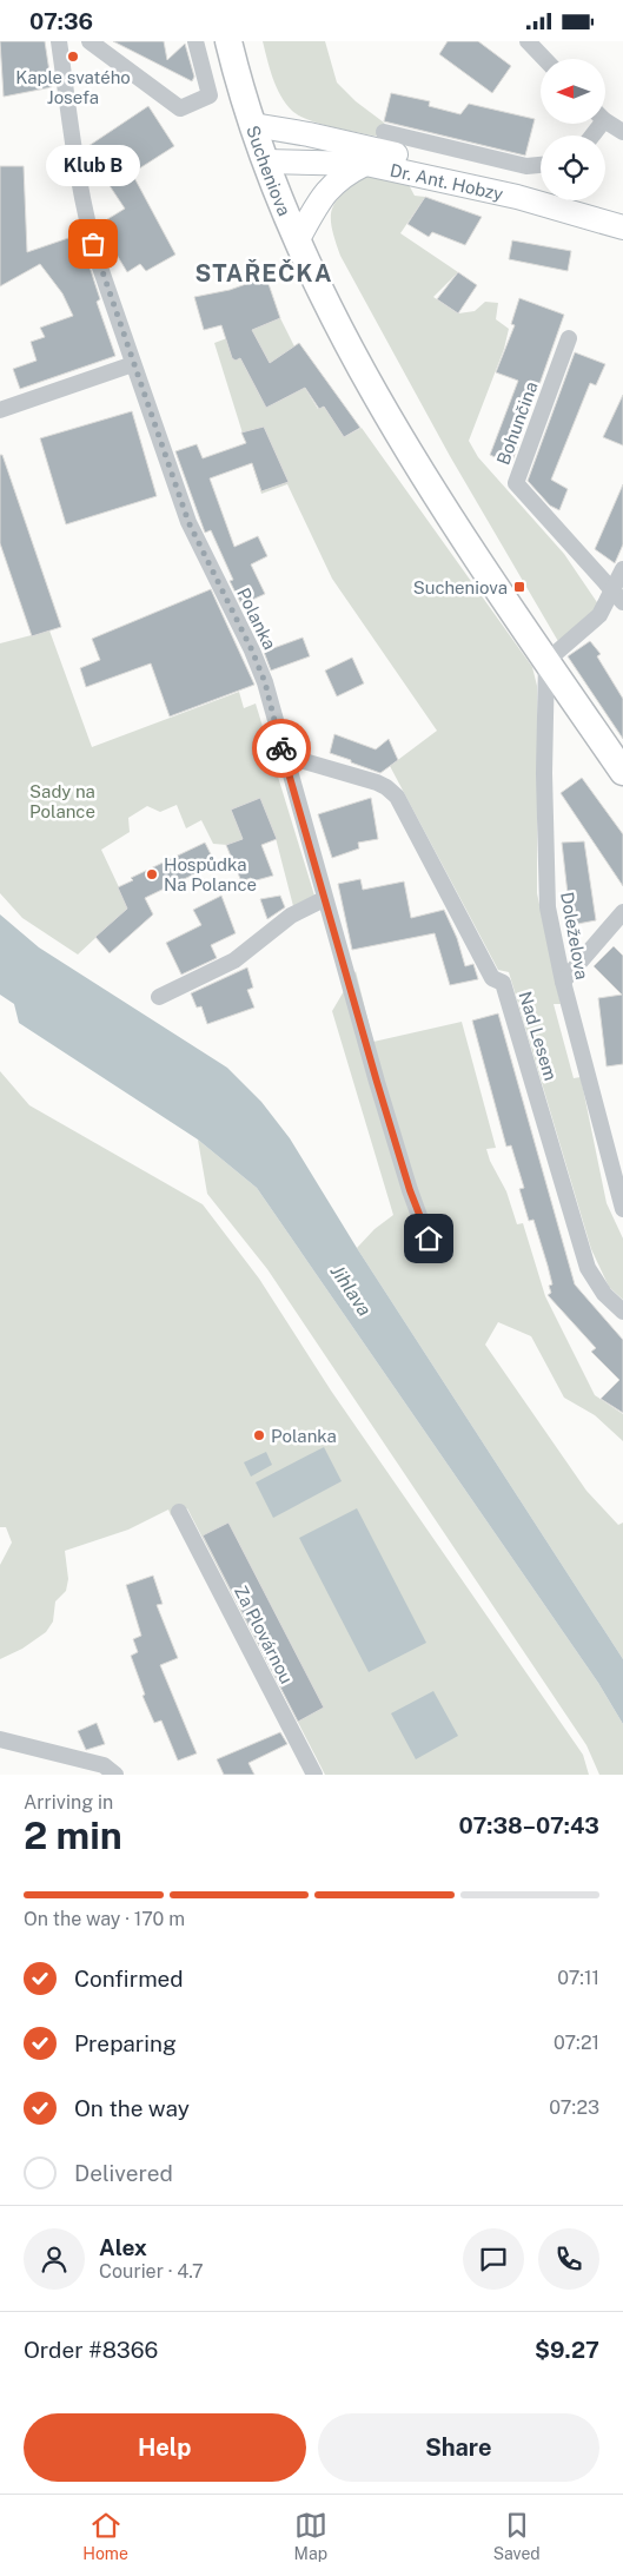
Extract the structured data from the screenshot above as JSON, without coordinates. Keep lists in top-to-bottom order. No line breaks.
{"streets":{"main road":["Sucheniova","Dr. Ant. Hobzy"],"street":["Bohunčina","Polanka","Doleželova","Nad Lesem","Za Plovárnou"]},"crossings":[["Sucheniova","Dr. Ant. Hobzy"],["Sucheniova","Doleželova"],["Polanka","Nad Lesem"]],"districts":["STAŘEČKA"],"water":["Jihlava"],"parks":["Sady na Polance"],"places":{"other":["Kaple svatého Josefa","Klub B","Hospůdka Na Polance","Polanka"],"transit":["Sucheniova"]},"north":"left","page":{"status":"07:36","bubble":"Klub B","heading":["2 min","Arriving in","07:38–07:43"],"panel":["Alex","Courier · 4.7","Order #8366","$9.27"],"bar":"On the way · 170 m","list":[["Confirmed","07:11"],["Preparing","07:21"],["On the way","07:23"],"Delivered"],"buttons":["Help","Share"],"tabs":["Home","Map","Saved"]}}
